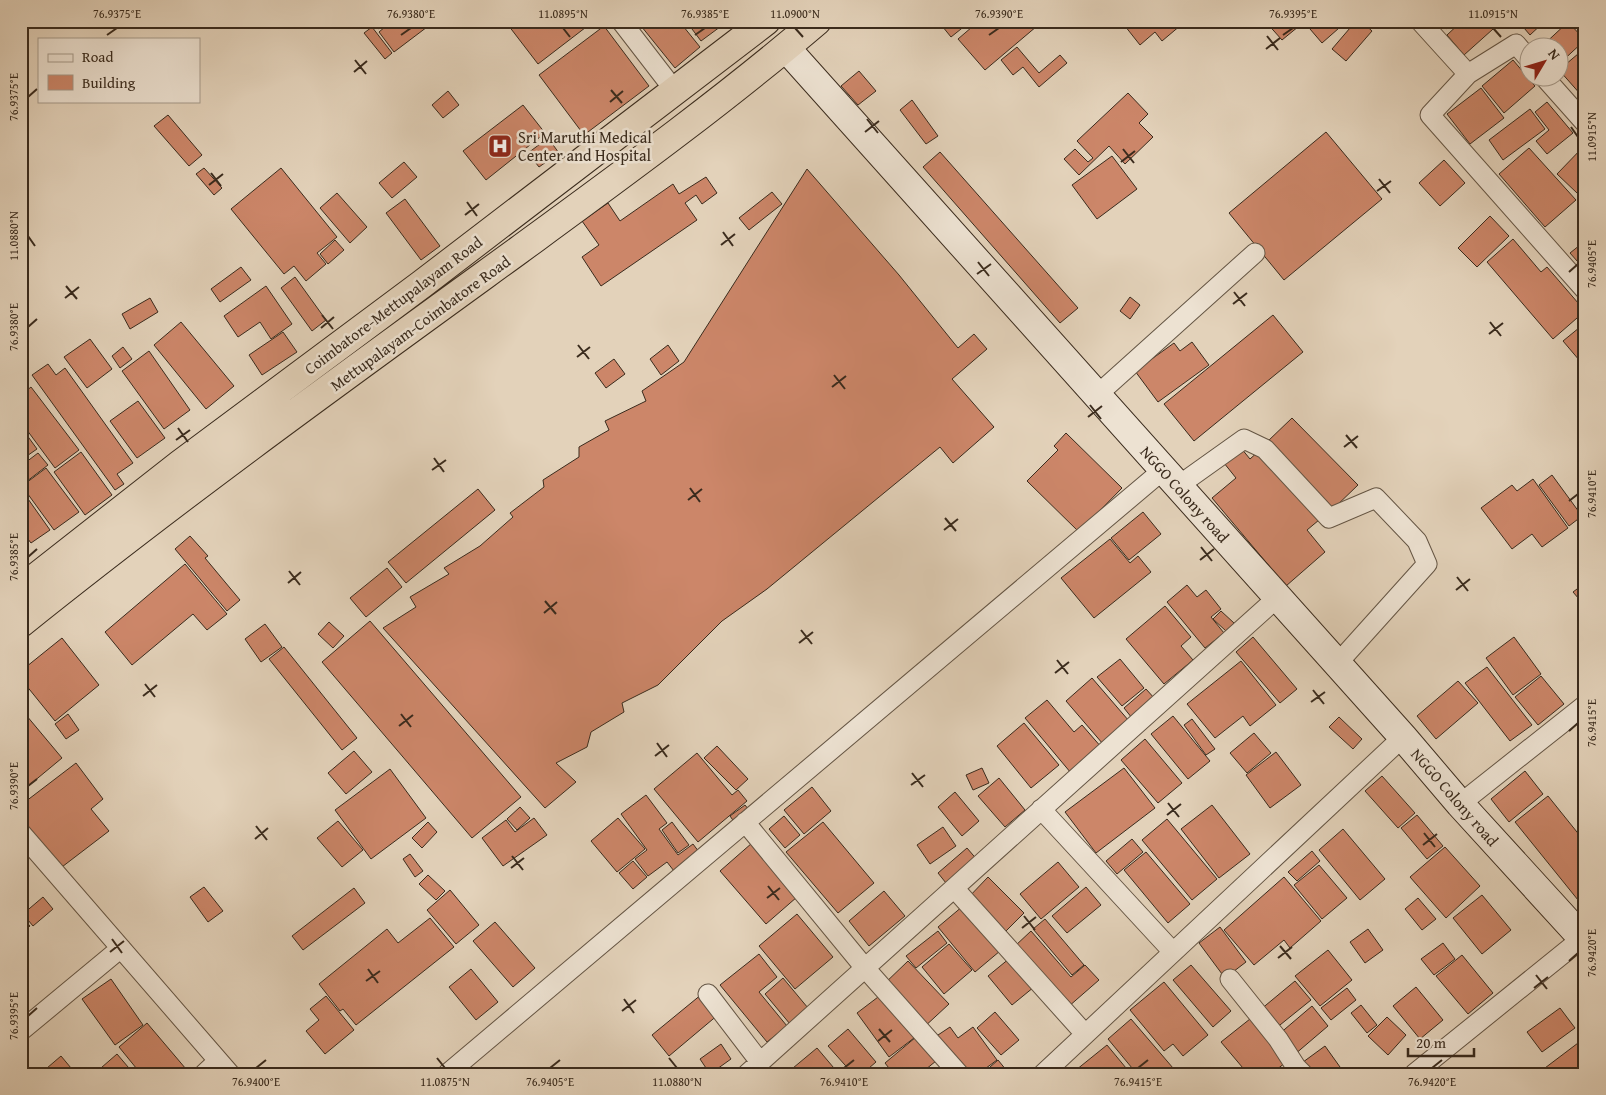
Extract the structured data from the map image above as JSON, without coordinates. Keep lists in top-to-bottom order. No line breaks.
{"streets":{"highway":["Coimbatore-Mettupalayam Road","Mettupalayam-Coimbatore Road"],"street":["NGGO Colony road"]},"crossings":[["Mettupalayam-Coimbatore Road","NGGO Colony road"]],"places":{"hospital":["Sri Maruthi Medical Center and Hospital"]},"legend":["Road","Building"],"scale_bar":"20 m","north":"top right","coordinates":["76.9375°E","76.9380°E","11.0895°N","76.9385°E","11.0900°N","76.9390°E","76.9395°E","11.0915°N","11.0880°N","76.9405°E","76.9410°E","76.9415°E","76.9420°E","76.9400°E","11.0875°N"]}
